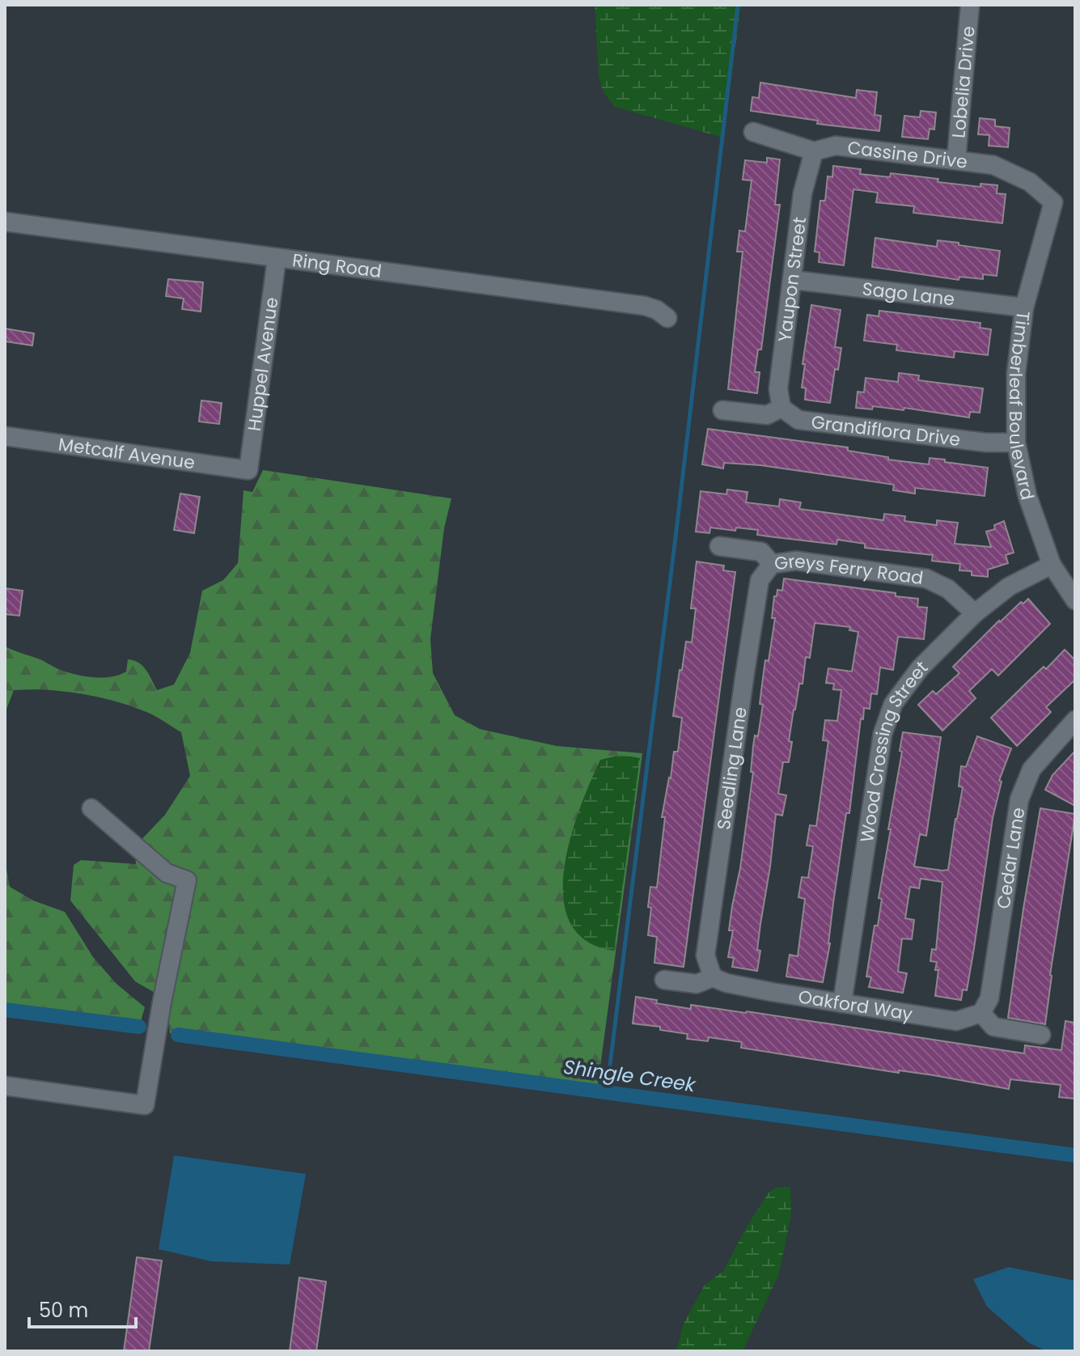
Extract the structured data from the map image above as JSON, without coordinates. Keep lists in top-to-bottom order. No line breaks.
{"streets":{"street":["Lobelia Drive","Cassine Drive","Ring Road","Yaupon Street","Sago Lane","Huppel Avenue","Timberleaf Boulevard","Grandiflora Drive","Metcalf Avenue","Greys Ferry Road","Wood Crossing Street","Seedling Lane","Cedar Lane","Oakford Way"]},"crossings":[["Lobelia Drive","Cassine Drive"],["Cassine Drive","Yaupon Street"],["Cassine Drive","Timberleaf Boulevard"],["Ring Road","Huppel Avenue"],["Yaupon Street","Sago Lane"],["Yaupon Street","Grandiflora Drive"],["Sago Lane","Timberleaf Boulevard"],["Huppel Avenue","Metcalf Avenue"],["Timberleaf Boulevard","Grandiflora Drive"],["Timberleaf Boulevard","Wood Crossing Street"],["Greys Ferry Road","Wood Crossing Street"],["Greys Ferry Road","Seedling Lane"],["Wood Crossing Street","Oakford Way"],["Seedling Lane","Oakford Way"],["Cedar Lane","Oakford Way"]],"water":["Shingle Creek"],"scale_bar":"50 m"}
